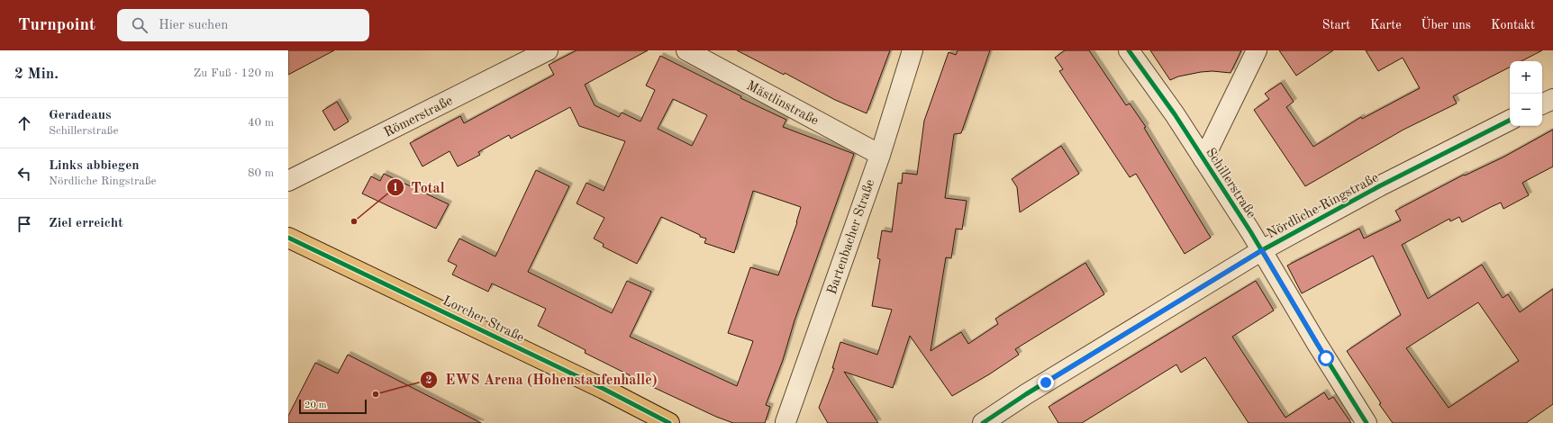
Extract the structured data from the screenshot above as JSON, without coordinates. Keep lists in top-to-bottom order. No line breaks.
{"streets":{"main road":["Lorcher Straße"],"street":["Mästlinstraße","Römerstraße","Schillerstraße","Nördliche Ringstraße","Bartenbacher Straße"]},"crossings":[["Mästlinstraße","Bartenbacher Straße"],["Schillerstraße","Nördliche Ringstraße"]],"places":["Total","EWS Arena (Hohenstaufenhalle)"],"scale_bar":"20 m","page":{"header":"Turnpoint","search":"Hier suchen","nav":["Start","Karte","Über uns","Kontakt"],"heading":["2 Min.","Zu Fuß · 120 m"],"map_buttons":["+","−"],"list":[["Geradeaus","Schillerstraße","40 m"],["Links abbiegen","Nördliche Ringstraße","80 m"],"Ziel erreicht"],"scale":"20 m"}}
